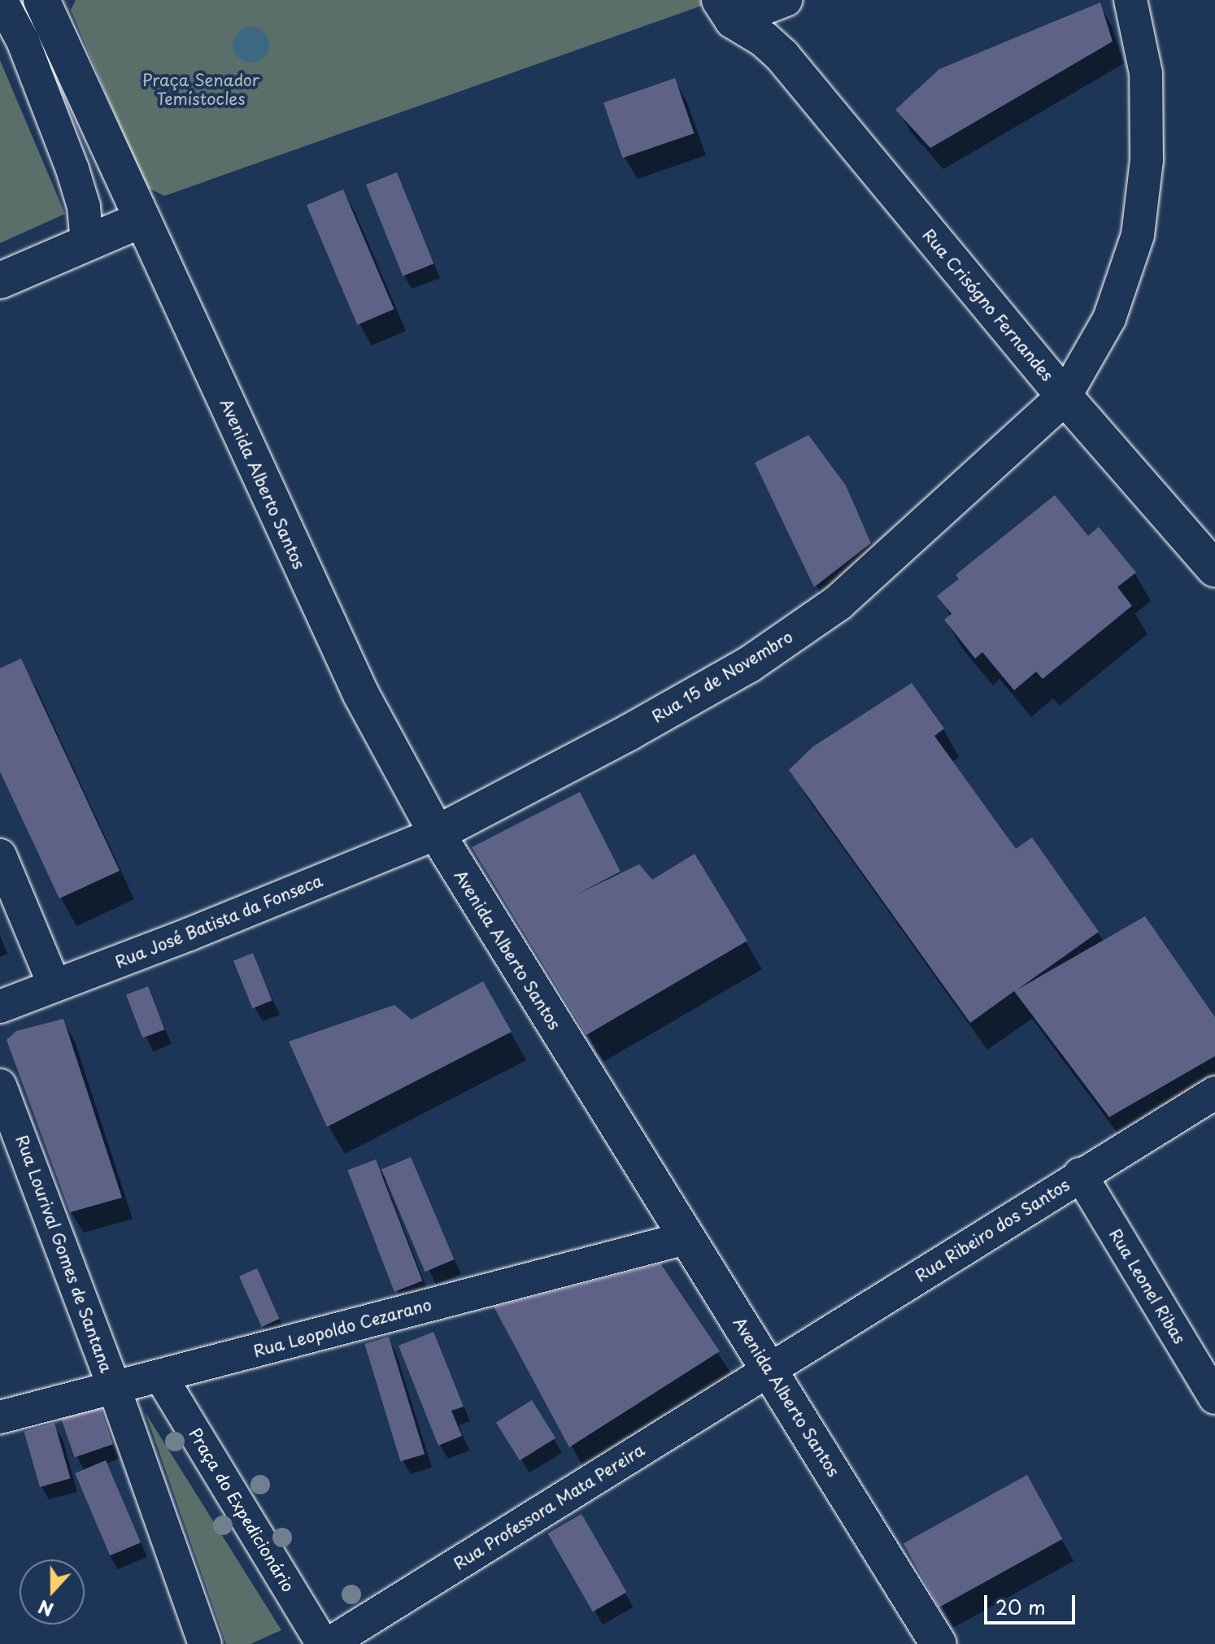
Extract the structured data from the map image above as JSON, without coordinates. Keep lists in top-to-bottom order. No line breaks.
{"streets":{"main road":["Rua Crisógno Fernandes","Avenida Alberto Santos","Rua 15 de Novembro"],"street":["Rua José Batista da Fonseca","Rua Ribeiro dos Santos","Rua Lourival Gomes de Santana","Rua Leonel Ribas","Rua Leopoldo Cezarano","Rua Professora Mata Pereira","Praça do Expedicionário"]},"crossings":[["Rua Crisógno Fernandes","Rua 15 de Novembro"],["Avenida Alberto Santos","Rua 15 de Novembro"],["Avenida Alberto Santos","Rua José Batista da Fonseca"],["Avenida Alberto Santos","Rua Ribeiro dos Santos"],["Avenida Alberto Santos","Rua Leopoldo Cezarano"],["Avenida Alberto Santos","Rua Professora Mata Pereira"],["Rua 15 de Novembro","Rua José Batista da Fonseca"],["Rua Ribeiro dos Santos","Rua Leonel Ribas"],["Rua Ribeiro dos Santos","Rua Professora Mata Pereira"],["Rua Lourival Gomes de Santana","Rua Leopoldo Cezarano"],["Rua Leopoldo Cezarano","Praça do Expedicionário"]],"parks":["Praça Senador Temístocles"],"scale_bar":"20 m","north":"bottom"}
